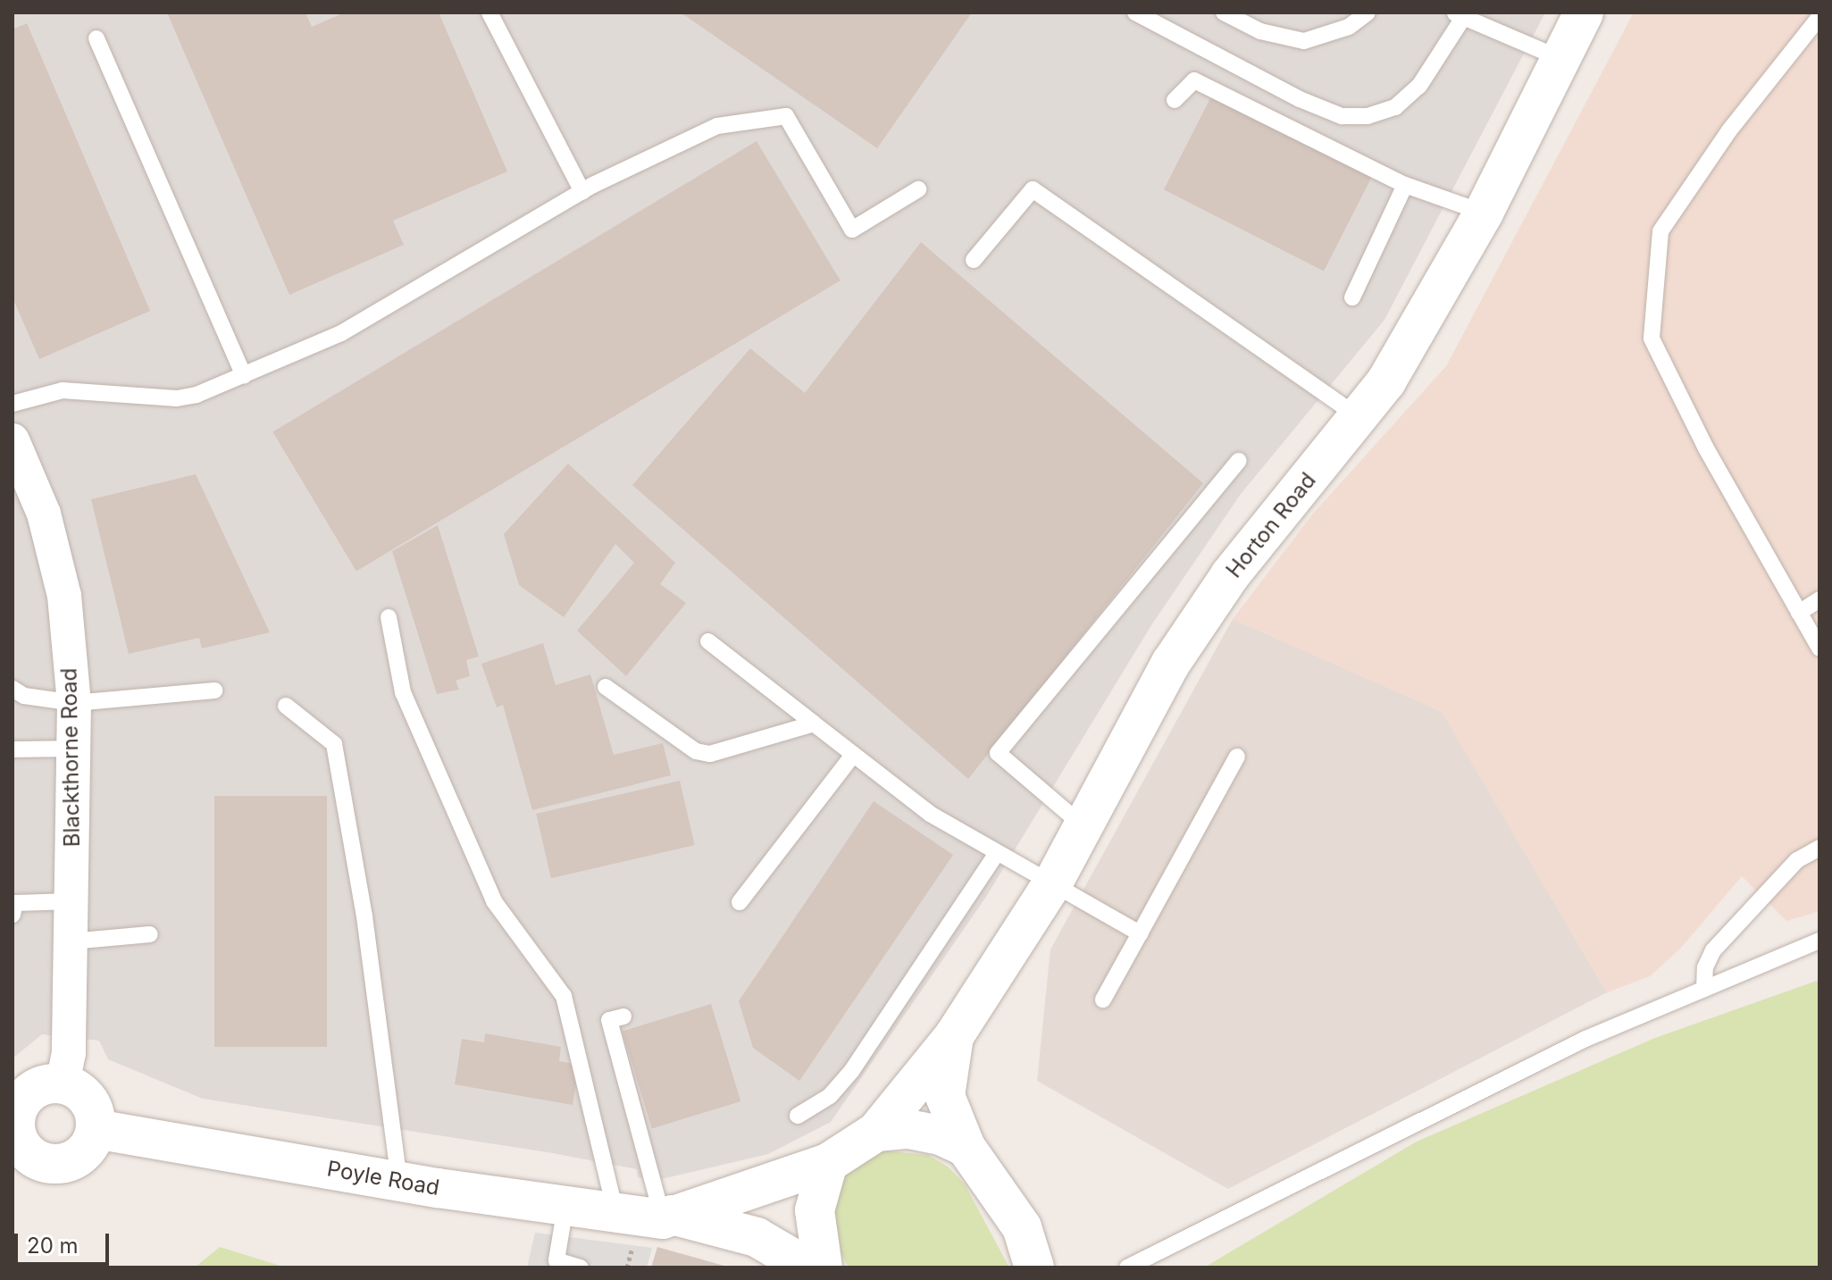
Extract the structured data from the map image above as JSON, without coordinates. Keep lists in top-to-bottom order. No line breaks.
{"streets":{"street":["Horton Road","Blackthorne Road","Poyle Road"]},"crossings":[["Horton Road","Poyle Road"],["Blackthorne Road","Poyle Road"]],"scale_bar":"20 m"}
